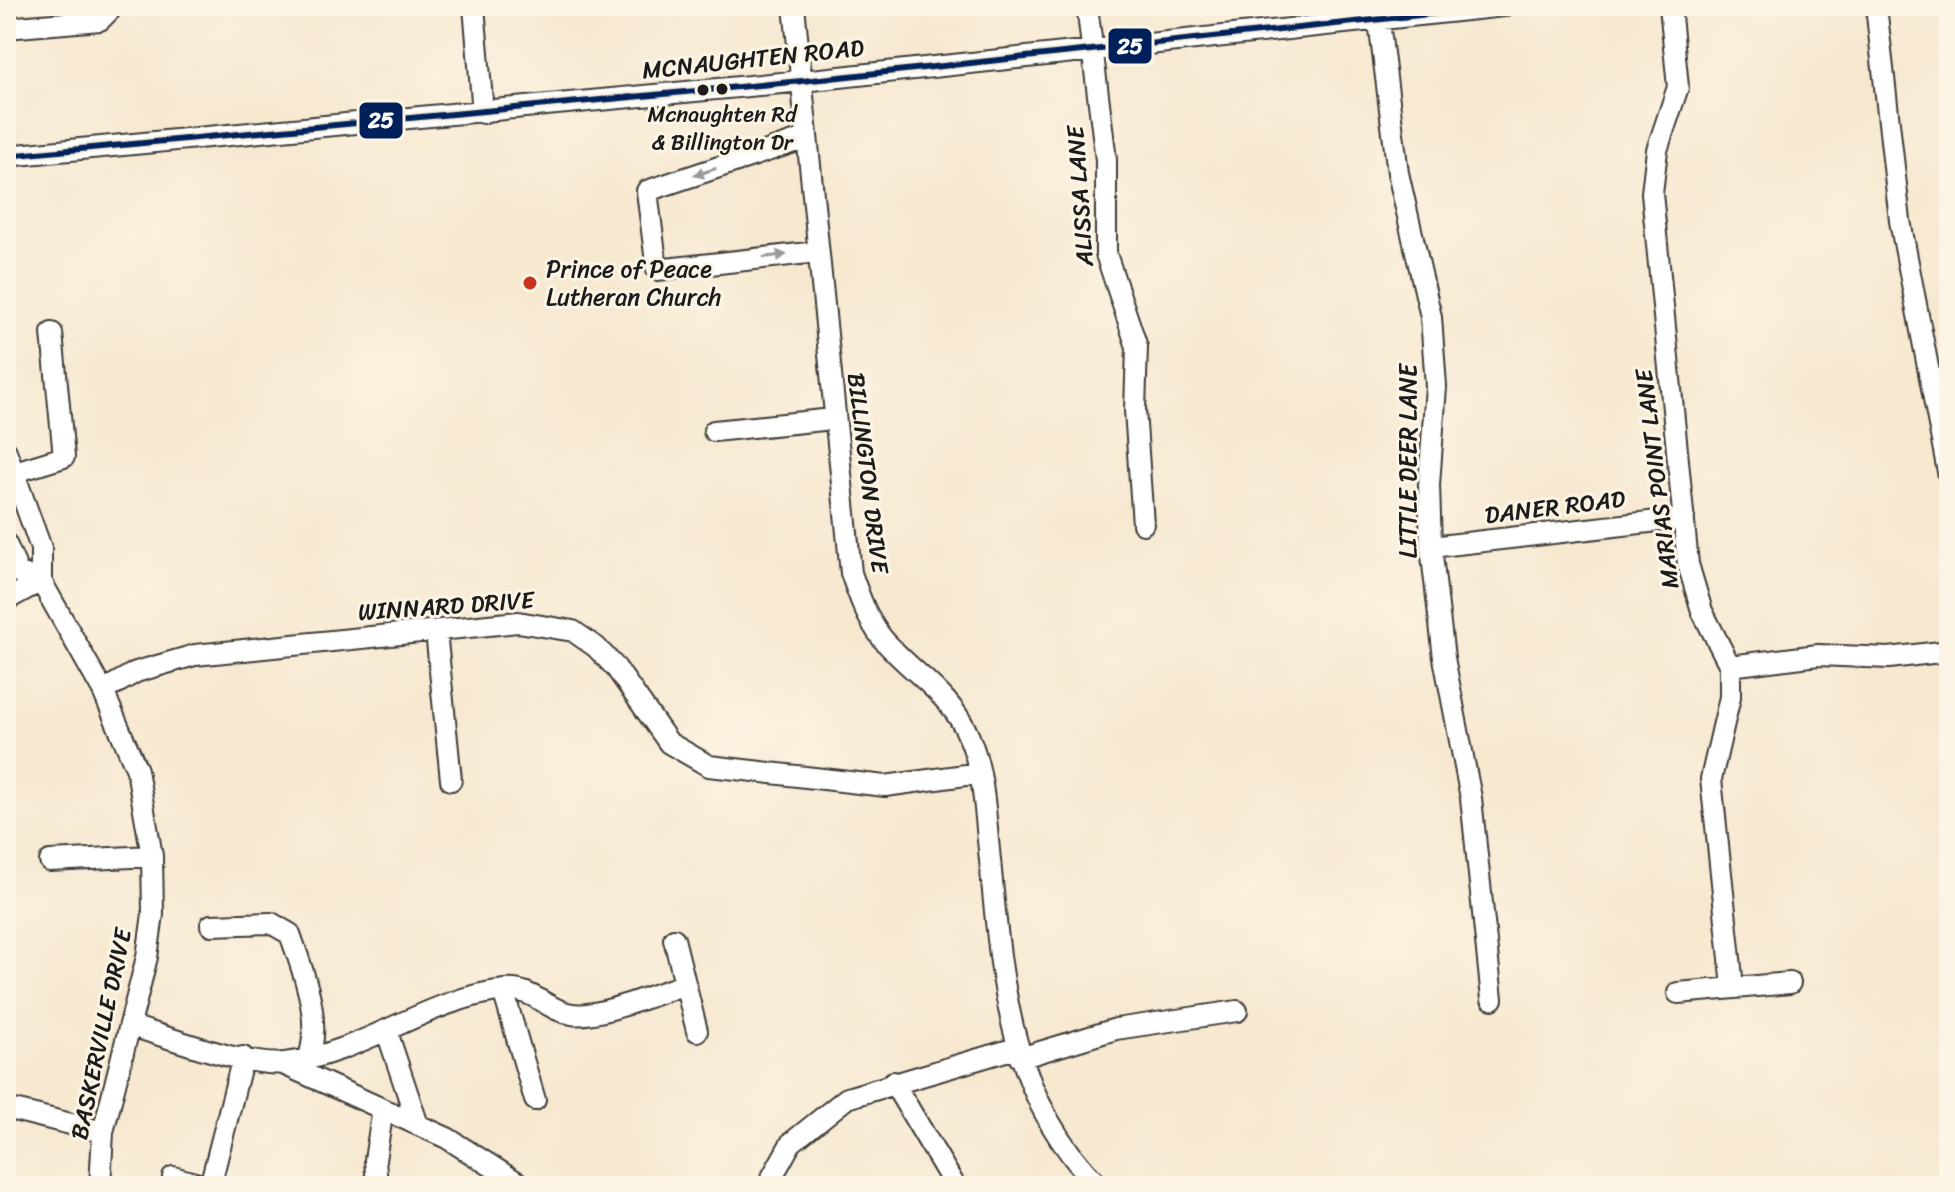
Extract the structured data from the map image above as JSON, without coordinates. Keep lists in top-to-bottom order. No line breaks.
{"streets":{"street":["MCNAUGHTEN ROAD","ALISSA LANE","LITTLE DEER LANE","BILLINGTON DRIVE","MARIAS POINT LANE","DANER ROAD","WINNARD DRIVE","BASKERVILLE DRIVE"]},"crossings":[["MCNAUGHTEN ROAD","ALISSA LANE"],["MCNAUGHTEN ROAD","LITTLE DEER LANE"],["MCNAUGHTEN ROAD","BILLINGTON DRIVE"],["LITTLE DEER LANE","DANER ROAD"],["BILLINGTON DRIVE","WINNARD DRIVE"],["MARIAS POINT LANE","DANER ROAD"],["WINNARD DRIVE","BASKERVILLE DRIVE"]],"places":["Mcnaughten Rd & Billington Dr","Prince of Peace Lutheran Church"],"lines":["transit line 25"]}
